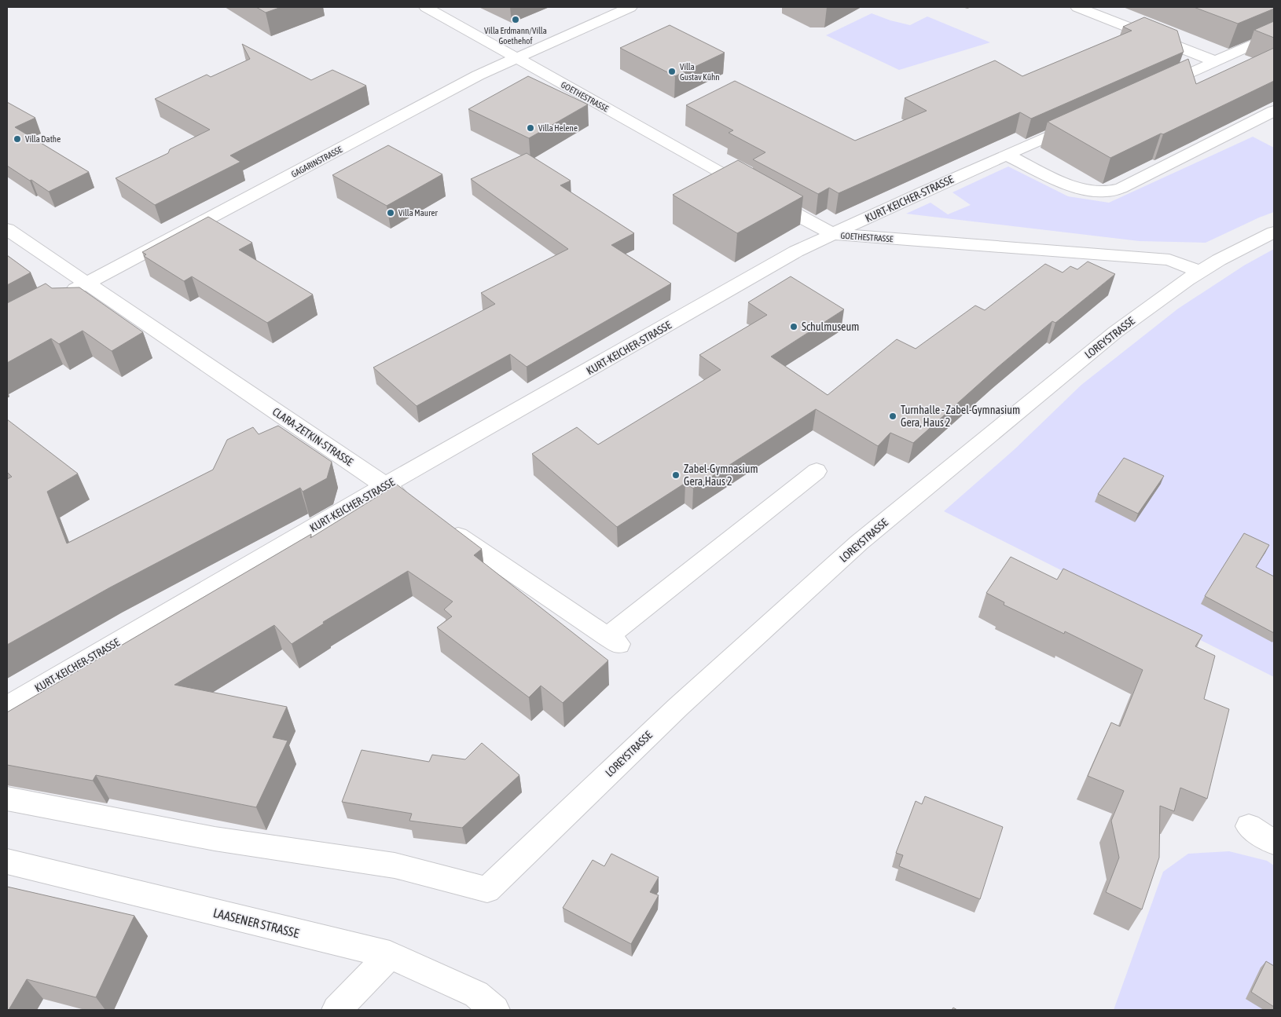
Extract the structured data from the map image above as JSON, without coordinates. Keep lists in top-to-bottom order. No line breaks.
{"streets":{"street":["GOETHESTRASSE","GAGARINSTRASSE","KURT-KEICHER-STRASSE","LOREYSTRASSE","CLARA-ZETKIN-STRASSE","LAASENER STRASSE"]},"crossings":[["GOETHESTRASSE","GAGARINSTRASSE"],["GOETHESTRASSE","KURT-KEICHER-STRASSE"],["GOETHESTRASSE","LOREYSTRASSE"],["GAGARINSTRASSE","CLARA-ZETKIN-STRASSE"],["KURT-KEICHER-STRASSE","CLARA-ZETKIN-STRASSE"]],"places":["Villa Erdmann/Villa Goethehof","Villa Gustav Kühn","Villa Helene","Villa Dathe","Villa Maurer","Schulmuseum","Turnhalle - Zabel-Gymnasium Gera, Haus 2","Zabel-Gymnasium Gera,Haus 2"]}
